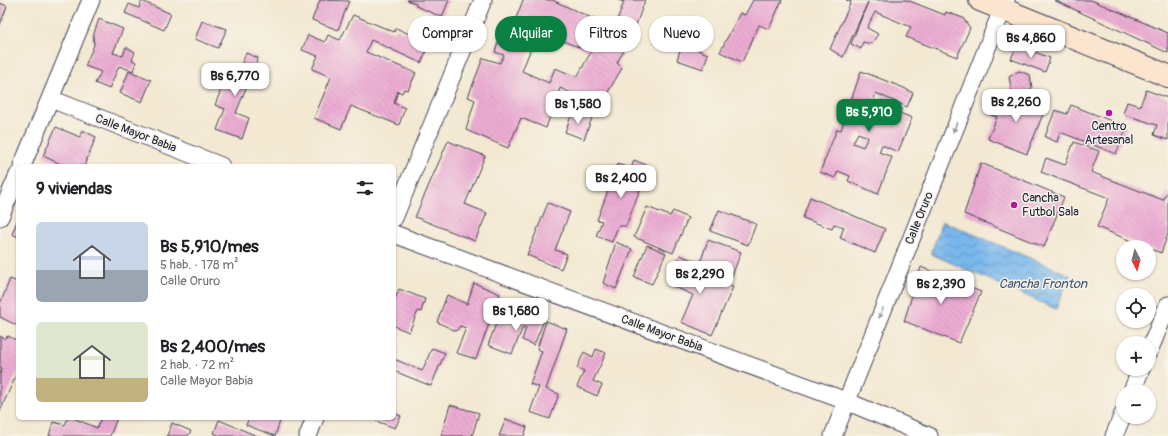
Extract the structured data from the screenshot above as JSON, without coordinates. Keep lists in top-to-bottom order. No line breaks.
{"streets":{"street":["Calle Mayor Babia","Calle Oruro"]},"crossings":[["Calle Mayor Babia","Calle Oruro"]],"one_way":["Calle Oruro"],"water":["Cancha Fronton"],"places":["Centro Artesanal","Cancha Futbol Sala"],"north":"bottom","page":{"chip":["Comprar","Alquilar","Filtros","Nuevo"],"price":["Bs 4,860","Bs 6,770","Bs 2,260","Bs 1,580","Bs 5,910","Bs 2,400","Bs 2,290","Bs 2,390","Bs 1,680"],"heading":"9 viviendas","list":[{"name":"Bs 5,910/mes","note":"5 hab. · 178 m² · Calle Oruro"},{"name":"Bs 2,400/mes","note":"2 hab. · 72 m² · Calle Mayor Babia"}],"map_buttons":["+","−"]}}
